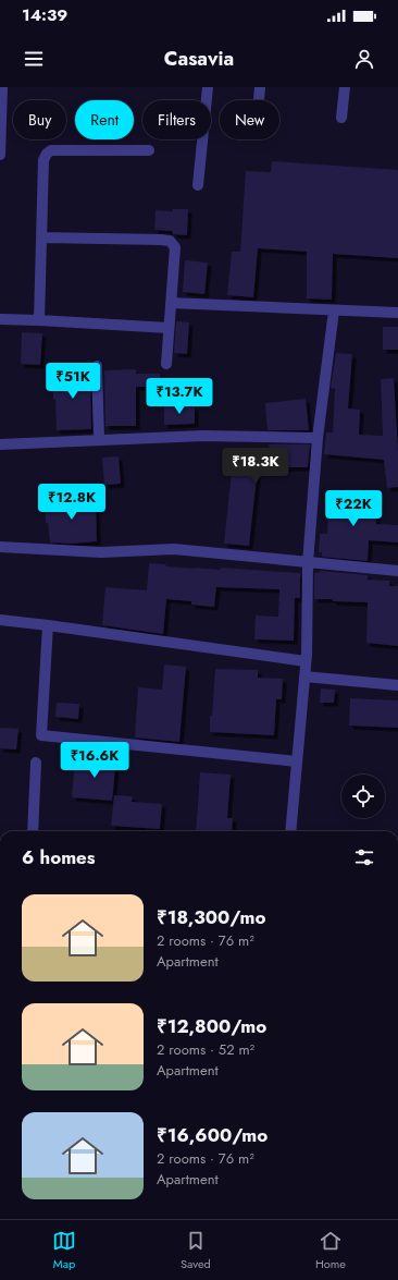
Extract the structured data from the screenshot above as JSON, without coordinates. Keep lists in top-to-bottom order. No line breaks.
{"page":{"status":"14:39","header":"Casavia","chip":["Buy","Rent","Filters","New"],"price":["₹51K","₹13.7K","₹18.3K","₹12.8K","₹22K","₹16.6K"],"heading":"6 homes","list":[{"name":"₹18,300/mo","note":"2 rooms · 76 m² · Apartment"},{"name":"₹12,800/mo","note":"2 rooms · 52 m² · Apartment"},{"name":"₹16,600/mo","note":"2 rooms · 76 m² · Apartment"}],"tabs":["Map","Saved","Home"]}}
